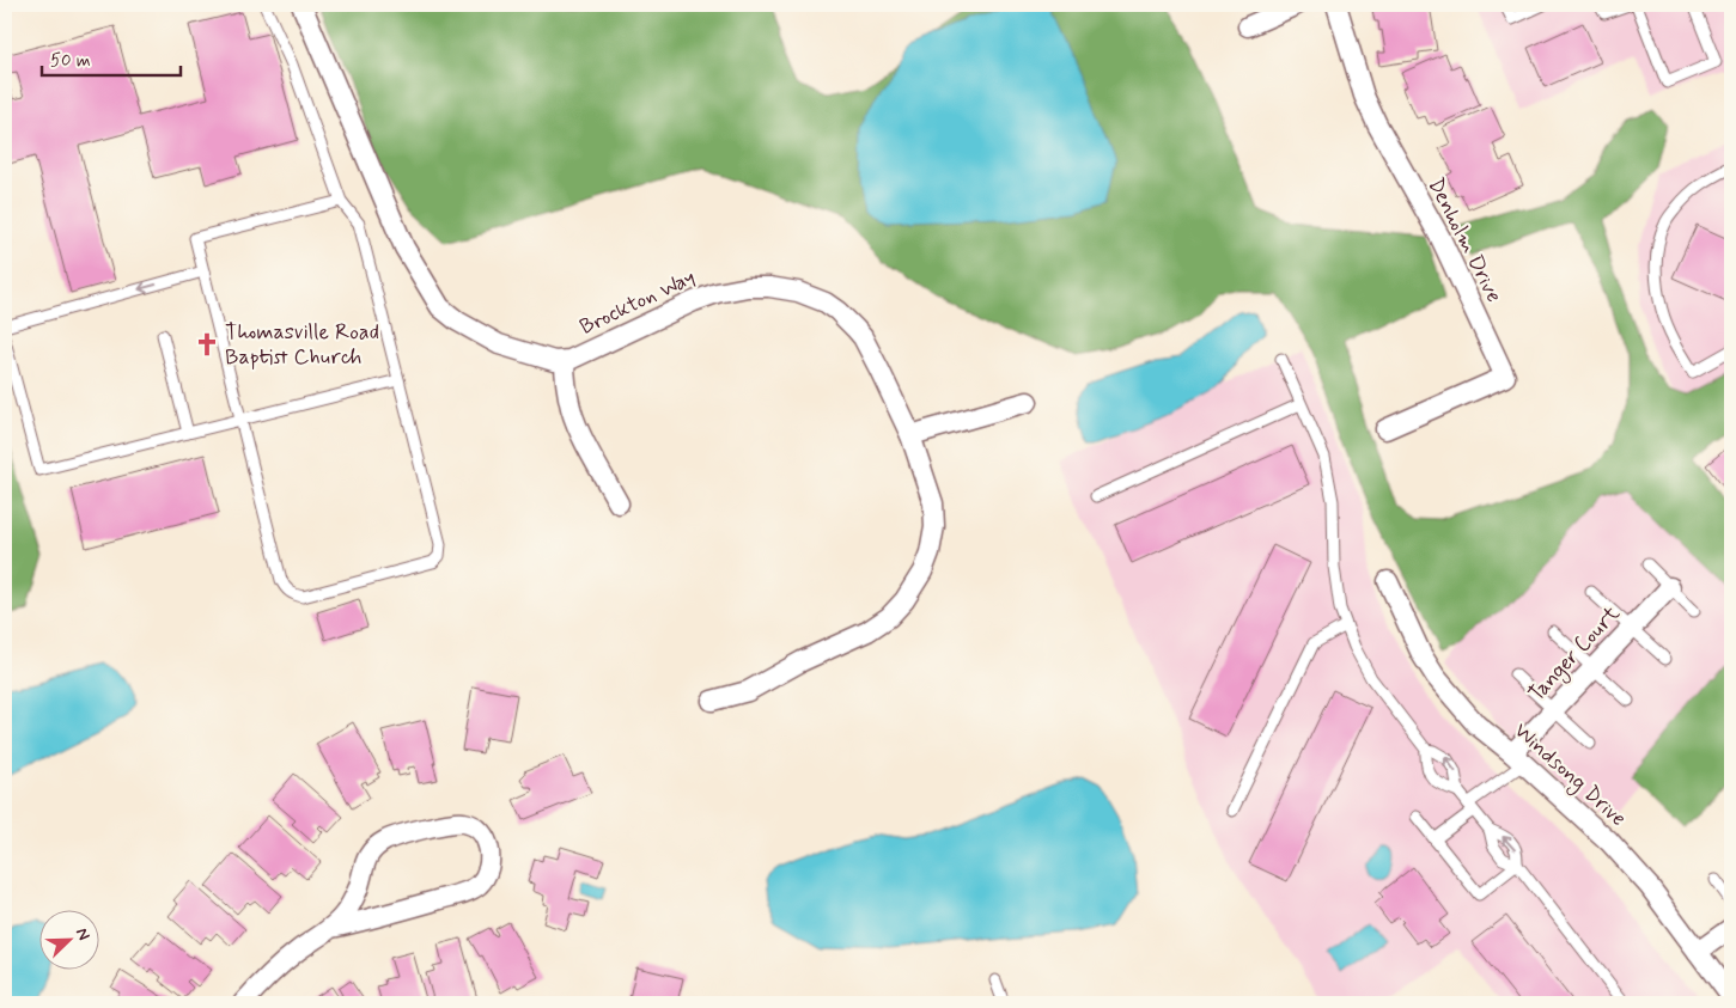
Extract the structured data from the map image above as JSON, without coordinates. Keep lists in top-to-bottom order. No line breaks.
{"streets":{"street":["Denholm Drive","Brockton Way","Tanger Court","Windsong Drive"]},"crossings":[["Tanger Court","Windsong Drive"]],"places":{"church":["Thomasville Road Baptist Church"]},"scale_bar":"50 m","north":"top right"}
